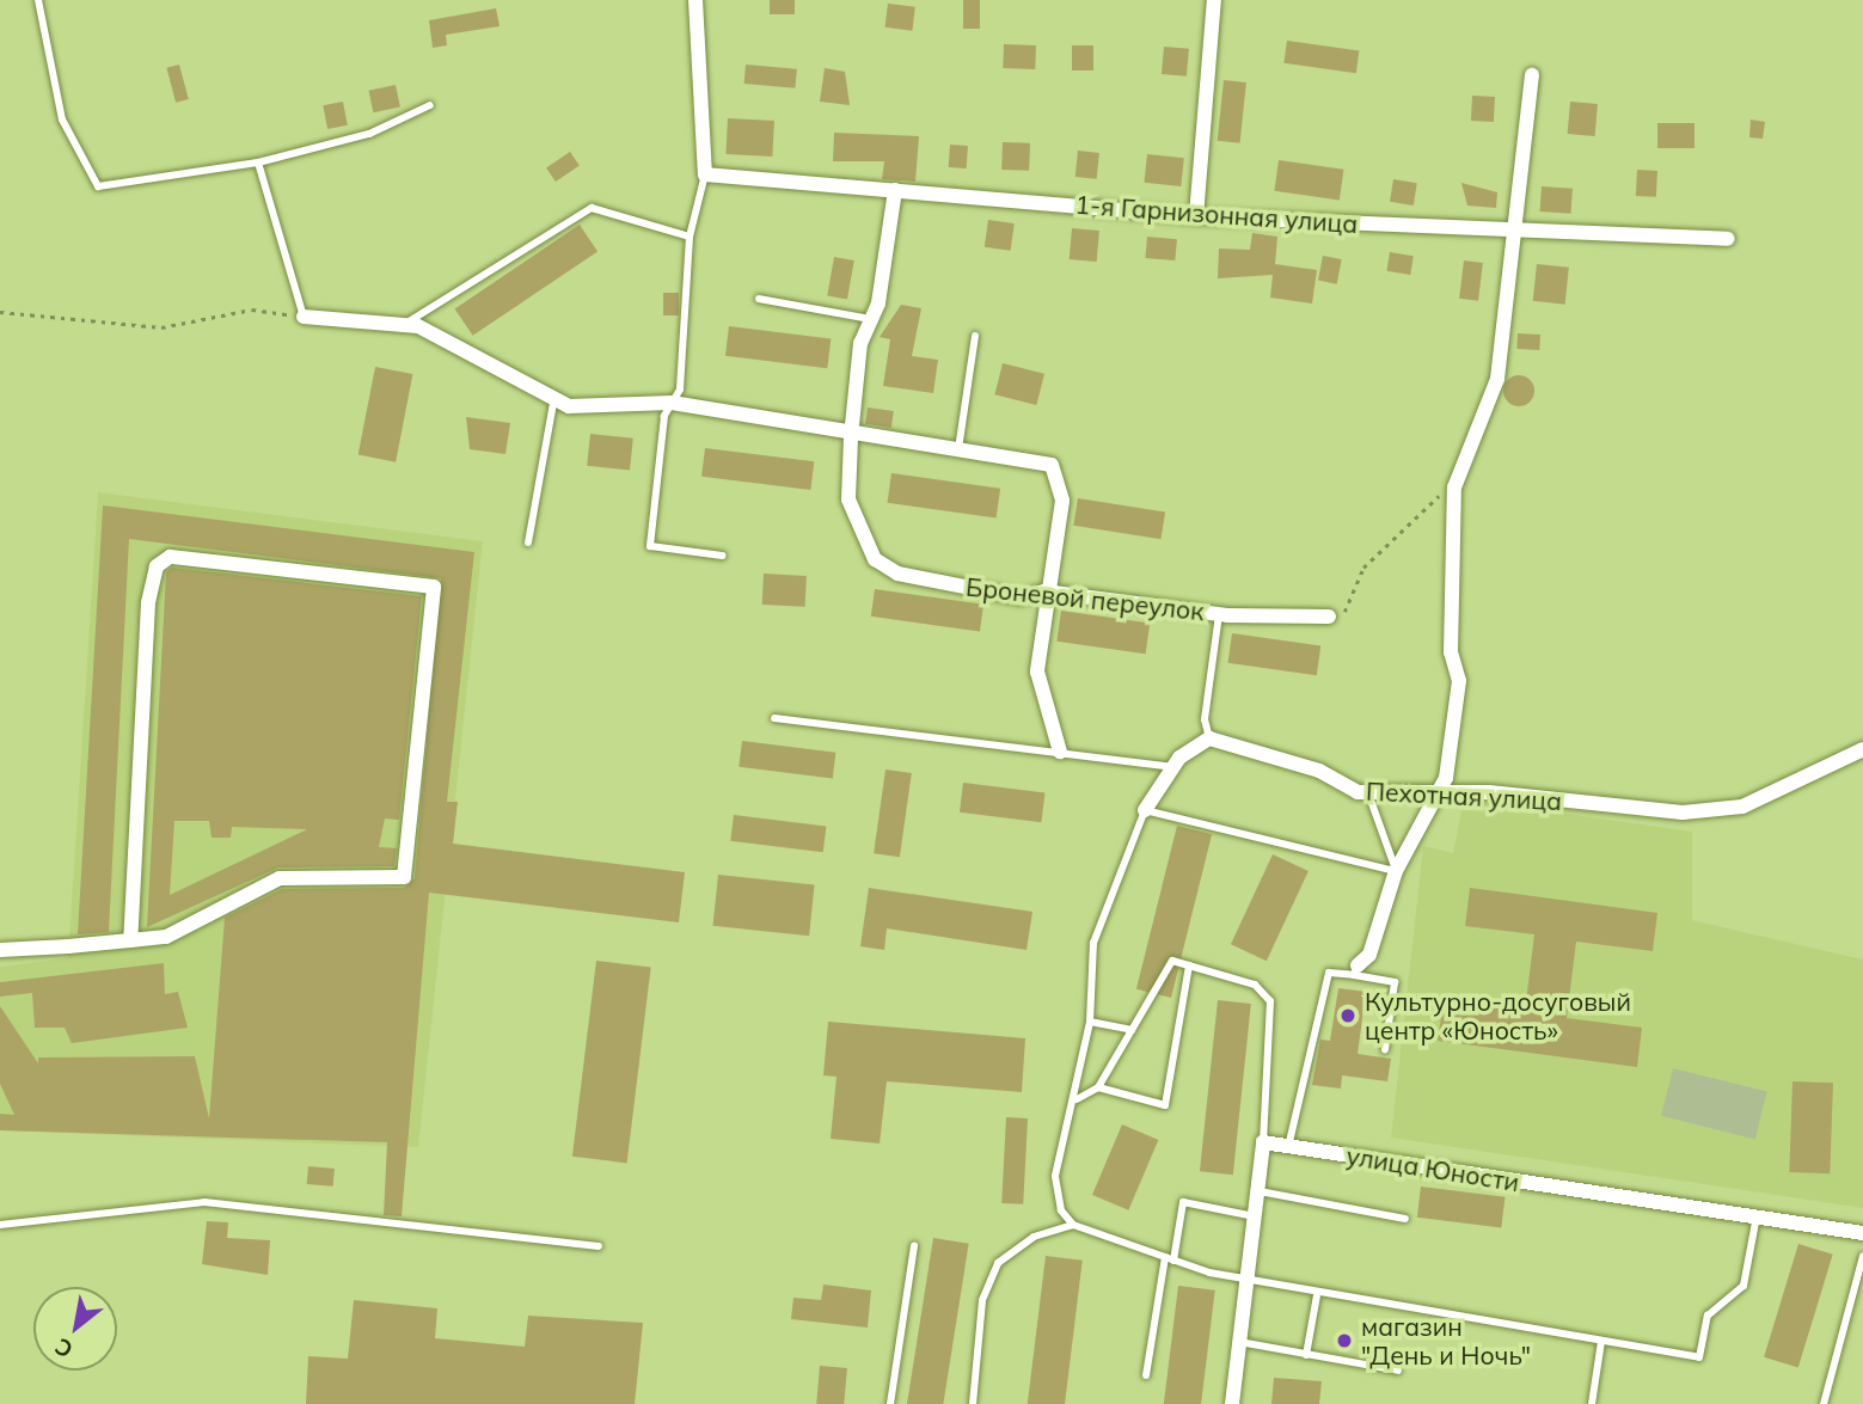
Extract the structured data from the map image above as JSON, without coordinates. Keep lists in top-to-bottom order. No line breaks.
{"streets":{"street":["1-я Гарнизонная улица","Броневой переулок","Пехотная улица","улица Юности"]},"crossings":[["1-я Гарнизонная улица","Броневой переулок"]],"places":["Культурно-досуговый центр «Юность»","магазин \"День и Ночь\""],"north":"bottom left"}
